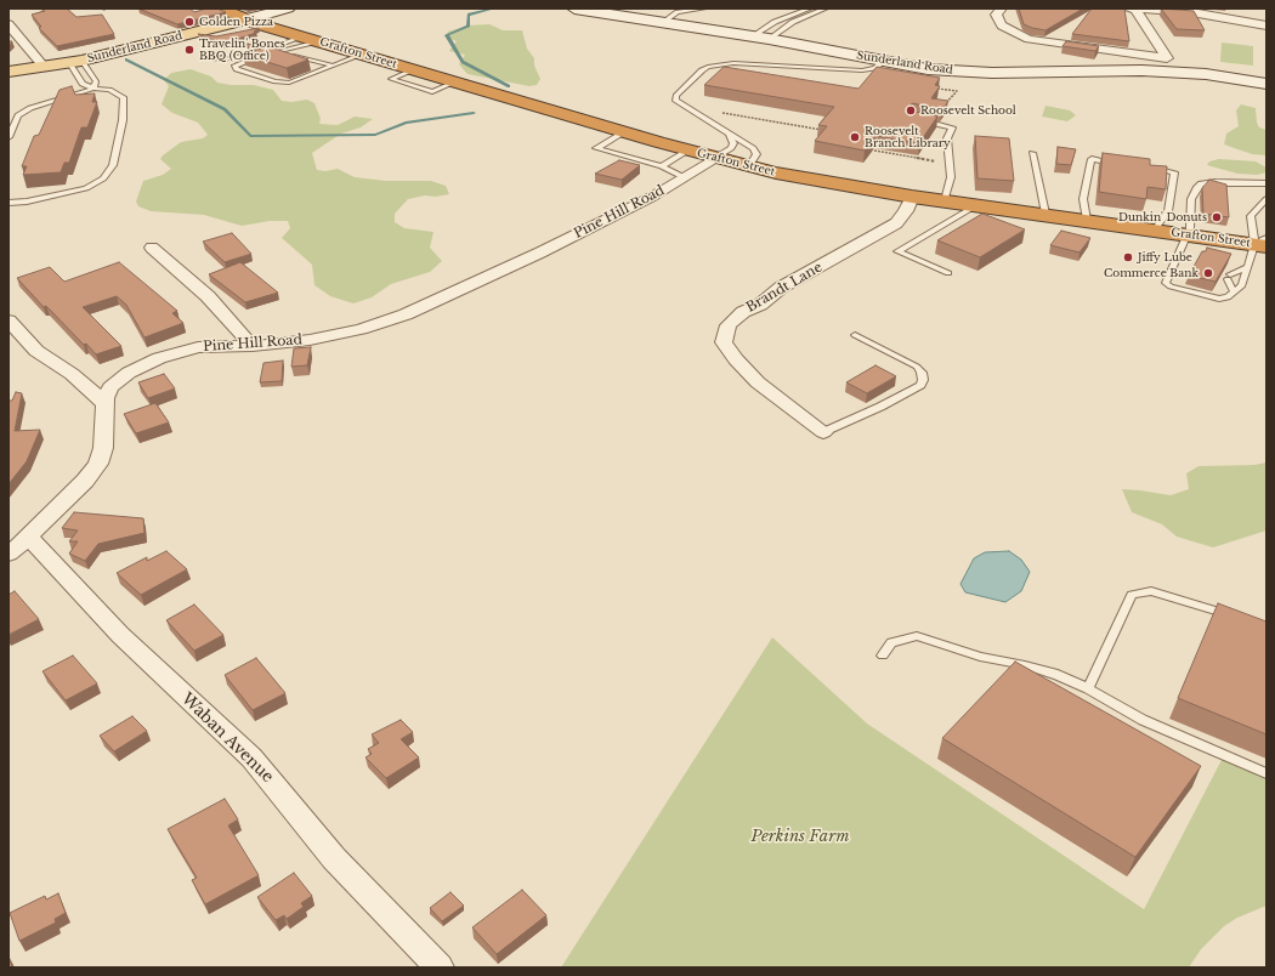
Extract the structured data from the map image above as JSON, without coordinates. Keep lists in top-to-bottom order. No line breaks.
{"streets":{"highway":["Grafton Street"],"main road":["Sunderland Road"],"street":["Pine Hill Road","Brandt Lane","Waban Avenue"]},"crossings":[["Sunderland Road","Grafton Street"],["Grafton Street","Pine Hill Road"],["Grafton Street","Brandt Lane"],["Pine Hill Road","Waban Avenue"]],"parks":["Perkins Farm"],"places":["Golden Pizza","Travelin' Bones BBQ (Office)","Roosevelt School","Roosevelt Branch Library","Dunkin' Donuts","Jiffy Lube","Commerce Bank"]}
